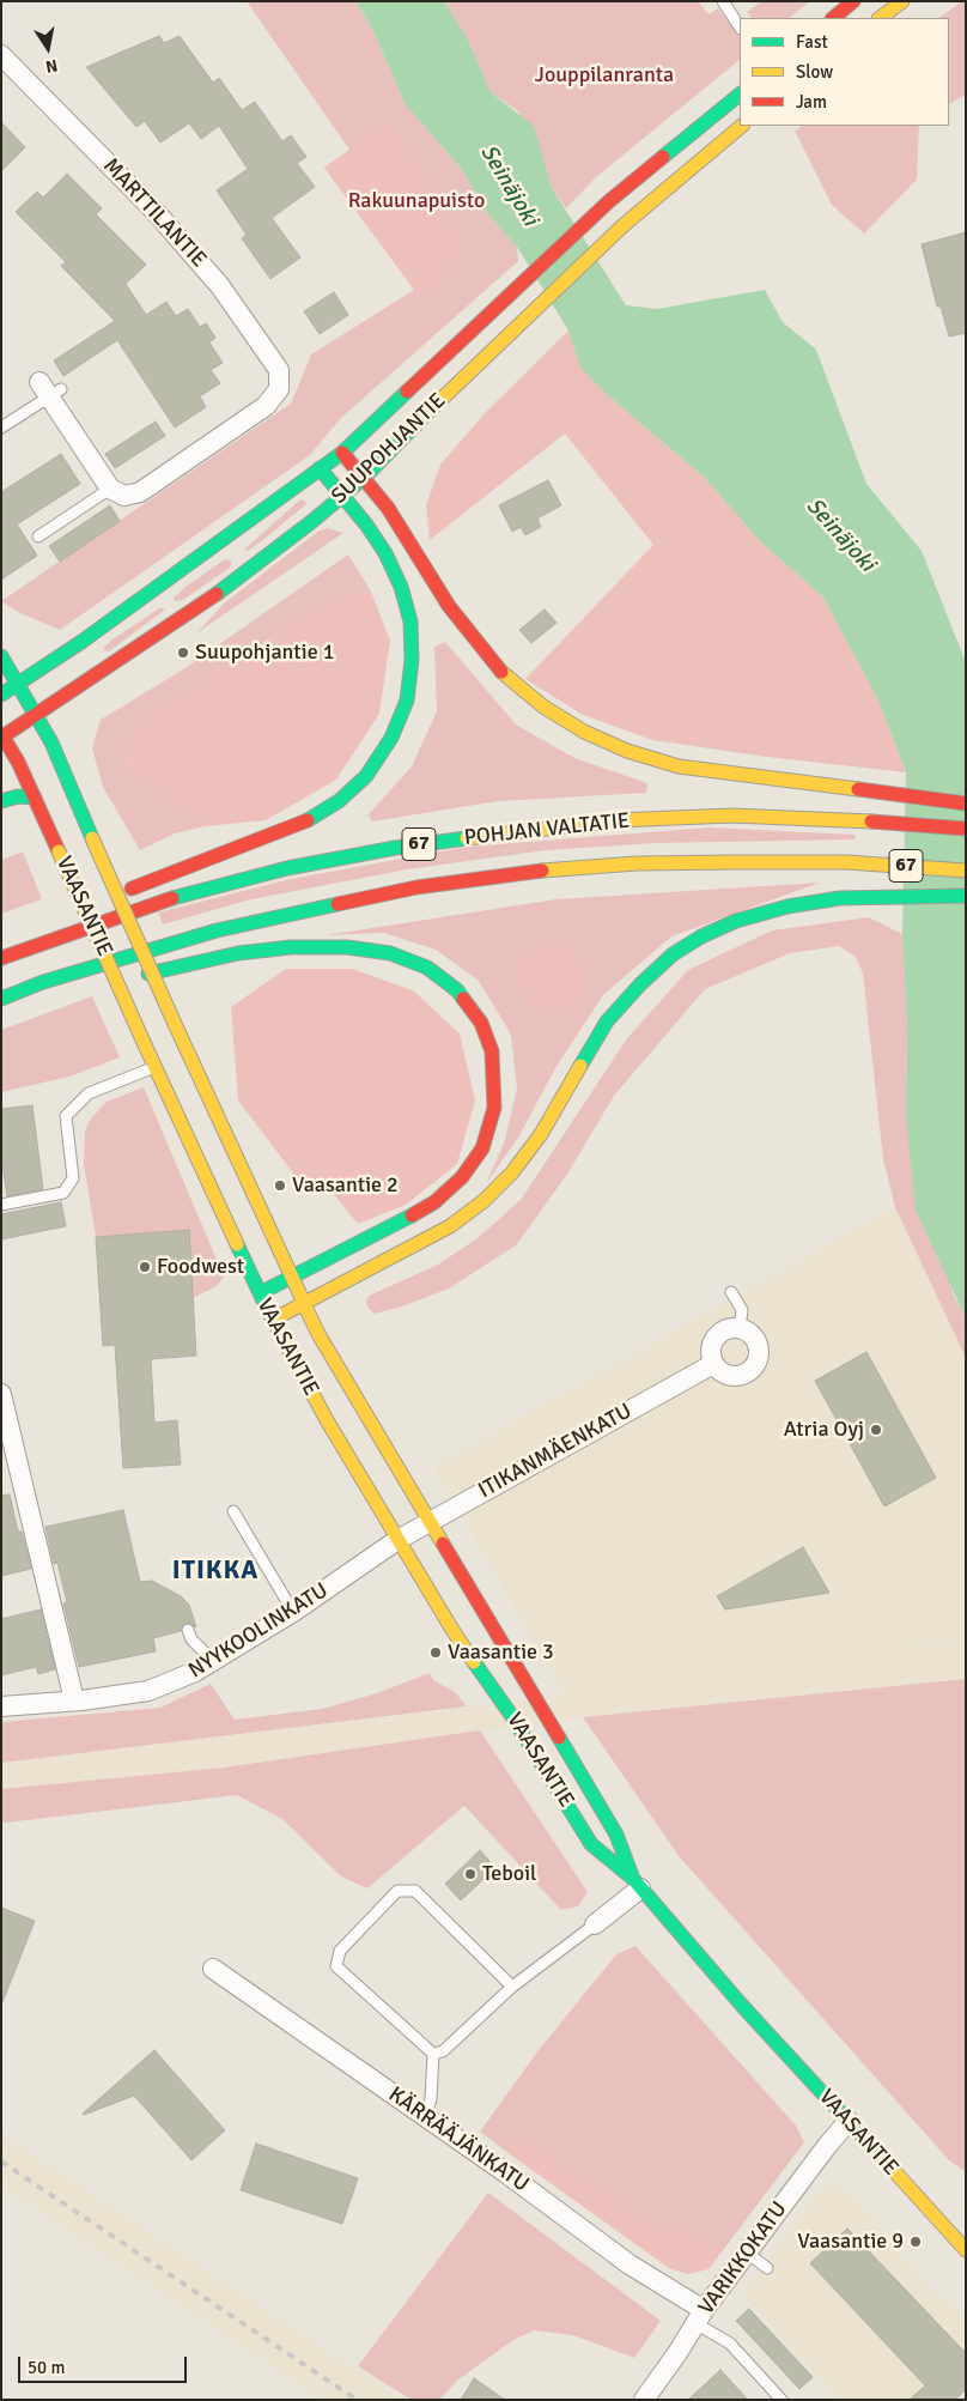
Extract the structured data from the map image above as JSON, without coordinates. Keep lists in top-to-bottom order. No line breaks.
{"streets":{"main road":["SUUPOHJANTIE","POHJAN VALTATIE","67","VAASANTIE"],"street":["MARTTILANTIE","ITIKANMÄENKATU","NYYKOOLINKATU","KÄRRÄÄJÄNKATU","VARIKKOKATU"]},"crossings":[["SUUPOHJANTIE","VAASANTIE"],["VAASANTIE","ITIKANMÄENKATU"],["VAASANTIE","NYYKOOLINKATU"],["VAASANTIE","VARIKKOKATU"],["ITIKANMÄENKATU","NYYKOOLINKATU"],["KÄRRÄÄJÄNKATU","VARIKKOKATU"]],"districts":["ITIKKA"],"water":["Seinäjoki"],"parks":["Jouppilanranta","Rakuunapuisto"],"places":["Suupohjantie 1","Vaasantie 2","Foodwest","Atria Oyj","Vaasantie 3","Teboil","Vaasantie 9"],"legend":["Fast","Slow","Jam"],"scale_bar":"50 m","north":"bottom"}
